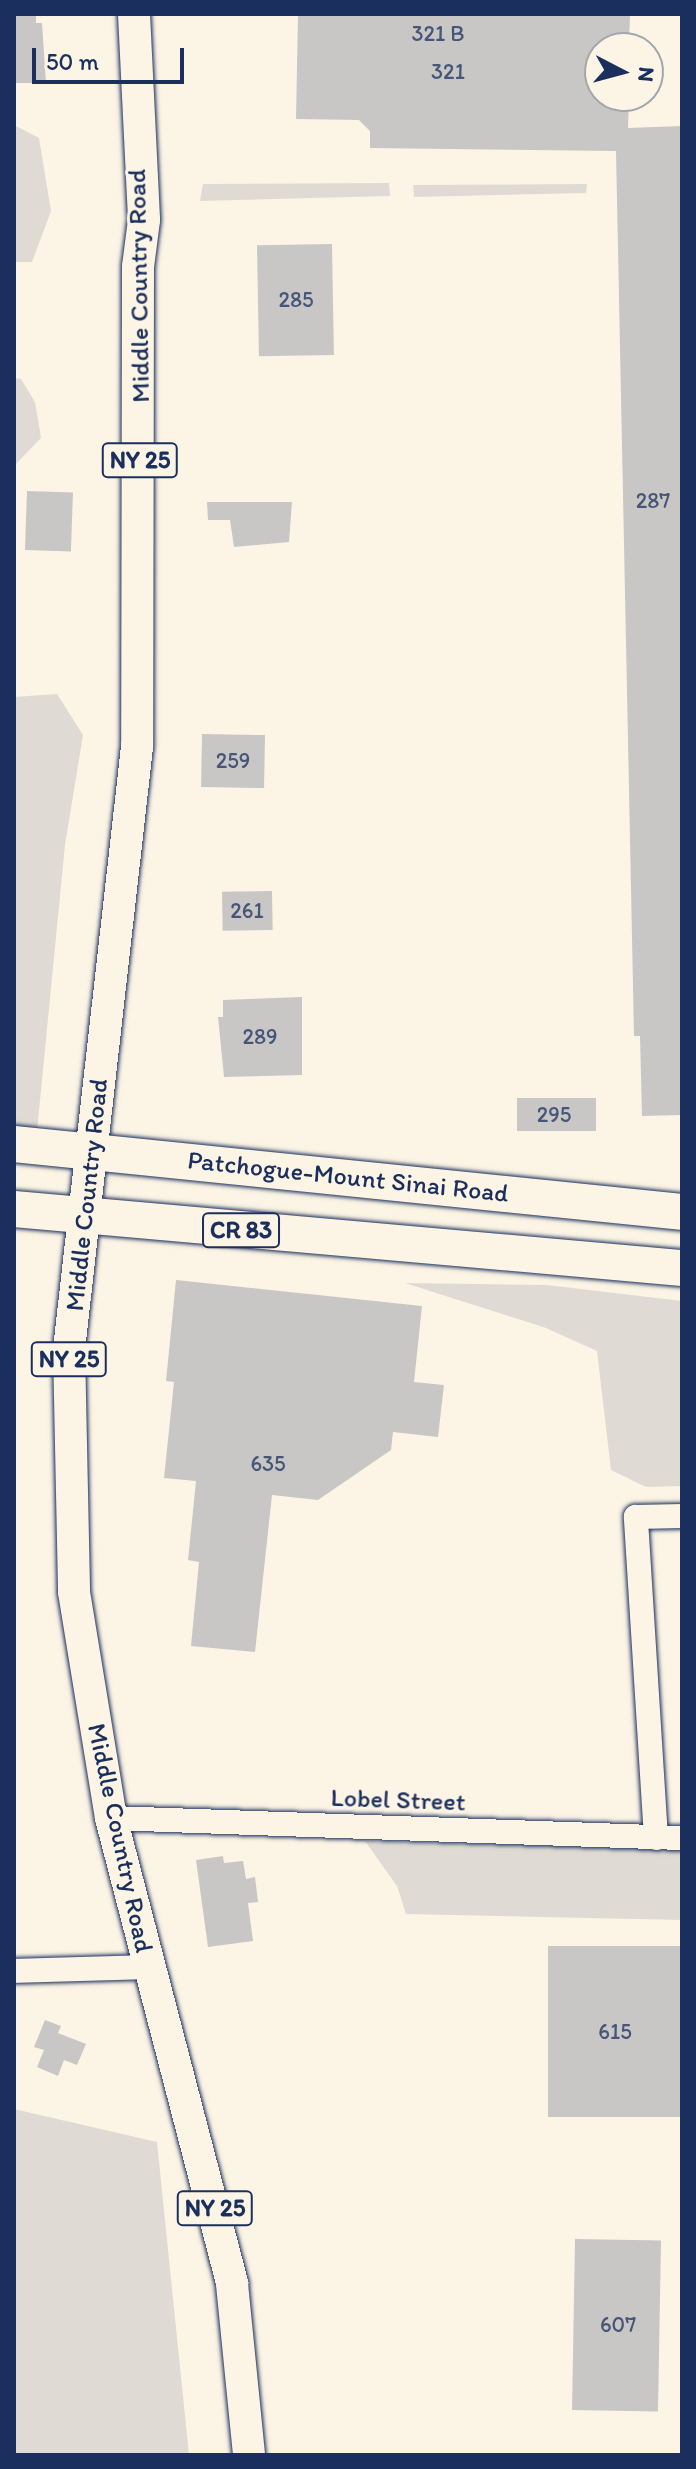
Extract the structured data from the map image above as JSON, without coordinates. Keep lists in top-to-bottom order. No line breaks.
{"streets":{"highway":["Patchogue-Mount Sinai Road","CR 83"],"main road":["Middle Country Road","NY 25"],"street":["Lobel Street"]},"crossings":[["Middle Country Road","Patchogue-Mount Sinai Road"],["Middle Country Road","CR 83"],["Middle Country Road","Lobel Street"]],"house_numbers":["321 B","321","285","287","259","261","289","295","635","615","607"],"scale_bar":"50 m","north":"right"}
